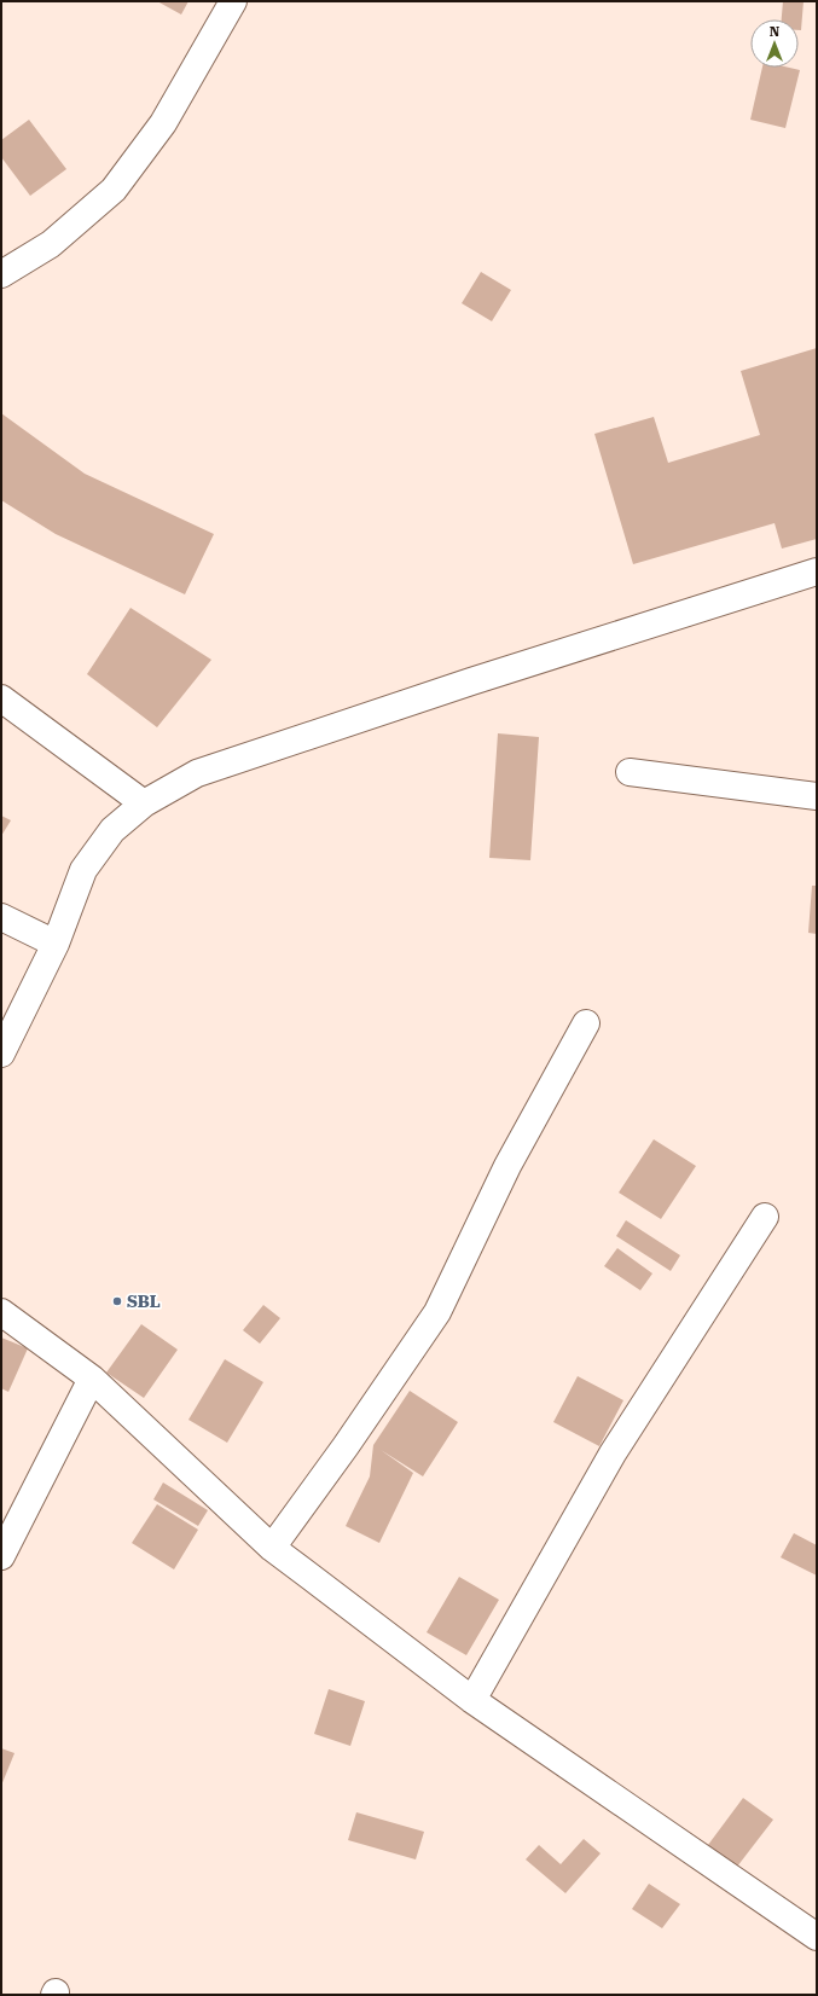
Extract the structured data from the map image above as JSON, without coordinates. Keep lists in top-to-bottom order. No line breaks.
{"places":["SBL"],"north":"top"}
